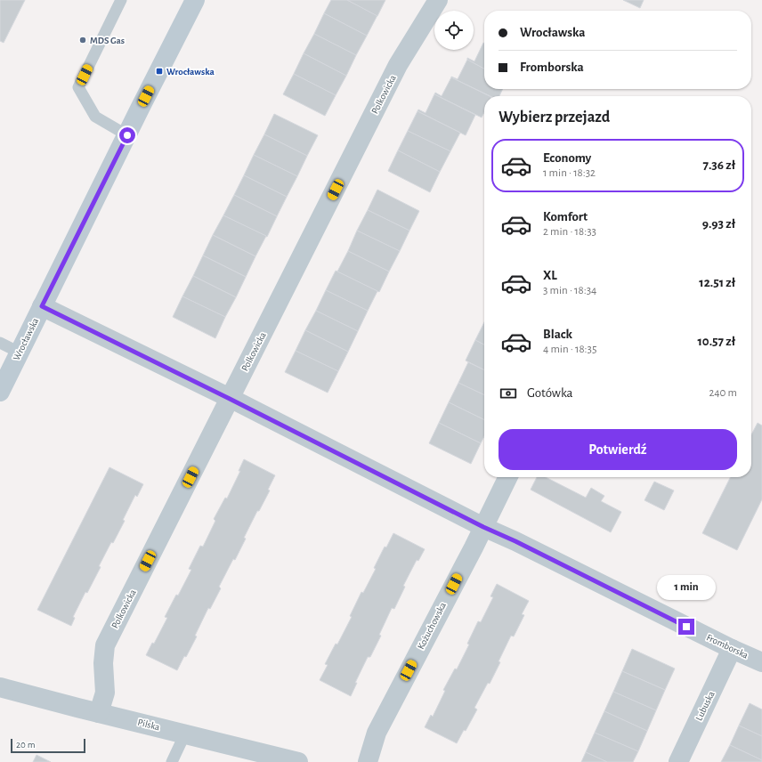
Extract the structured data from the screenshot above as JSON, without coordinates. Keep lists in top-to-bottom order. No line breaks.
{"streets":{"street":["Polkowicka","Wrocławska","Kożuchowska","Fromborska","Lubuska","Pilska"]},"crossings":[["Polkowicka","Fromborska"],["Polkowicka","Pilska"],["Wrocławska","Fromborska"],["Kożuchowska","Fromborska"],["Fromborska","Lubuska"]],"places":{"other":["MDS Gas"],"transit":["Wrocławska"]},"scale_bar":"20 m","page":{"banner":["Wrocławska","Fromborska"],"heading":"Wybierz przejazd","list":[{"name":"Economy","note":"1 min · 18:32","value":"7.36 zł"},{"name":"Komfort","note":"2 min · 18:33","value":"9.93 zł"},{"name":"XL","note":"3 min · 18:34","value":"12.51 zł"},{"name":"Black","note":"4 min · 18:35","value":"10.57 zł"}],"pay":["Gotówka","240 m"],"buttons":"Potwierdź","bubble":"1 min","scale":"20 m"}}
